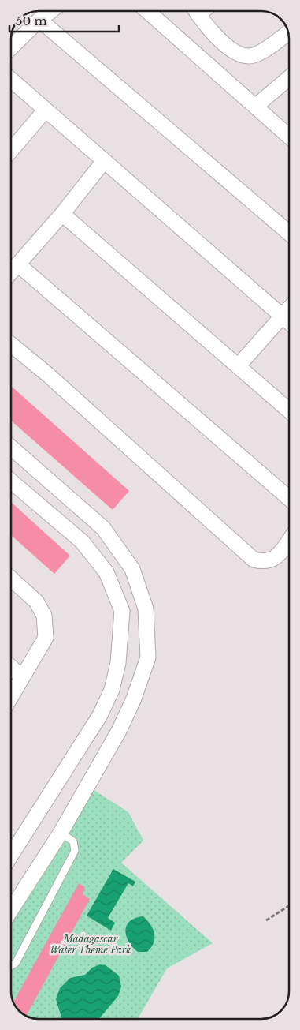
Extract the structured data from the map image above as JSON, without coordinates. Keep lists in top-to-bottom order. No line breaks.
{"parks":["Madagascar Water Theme Park"],"scale_bar":"50 m"}
